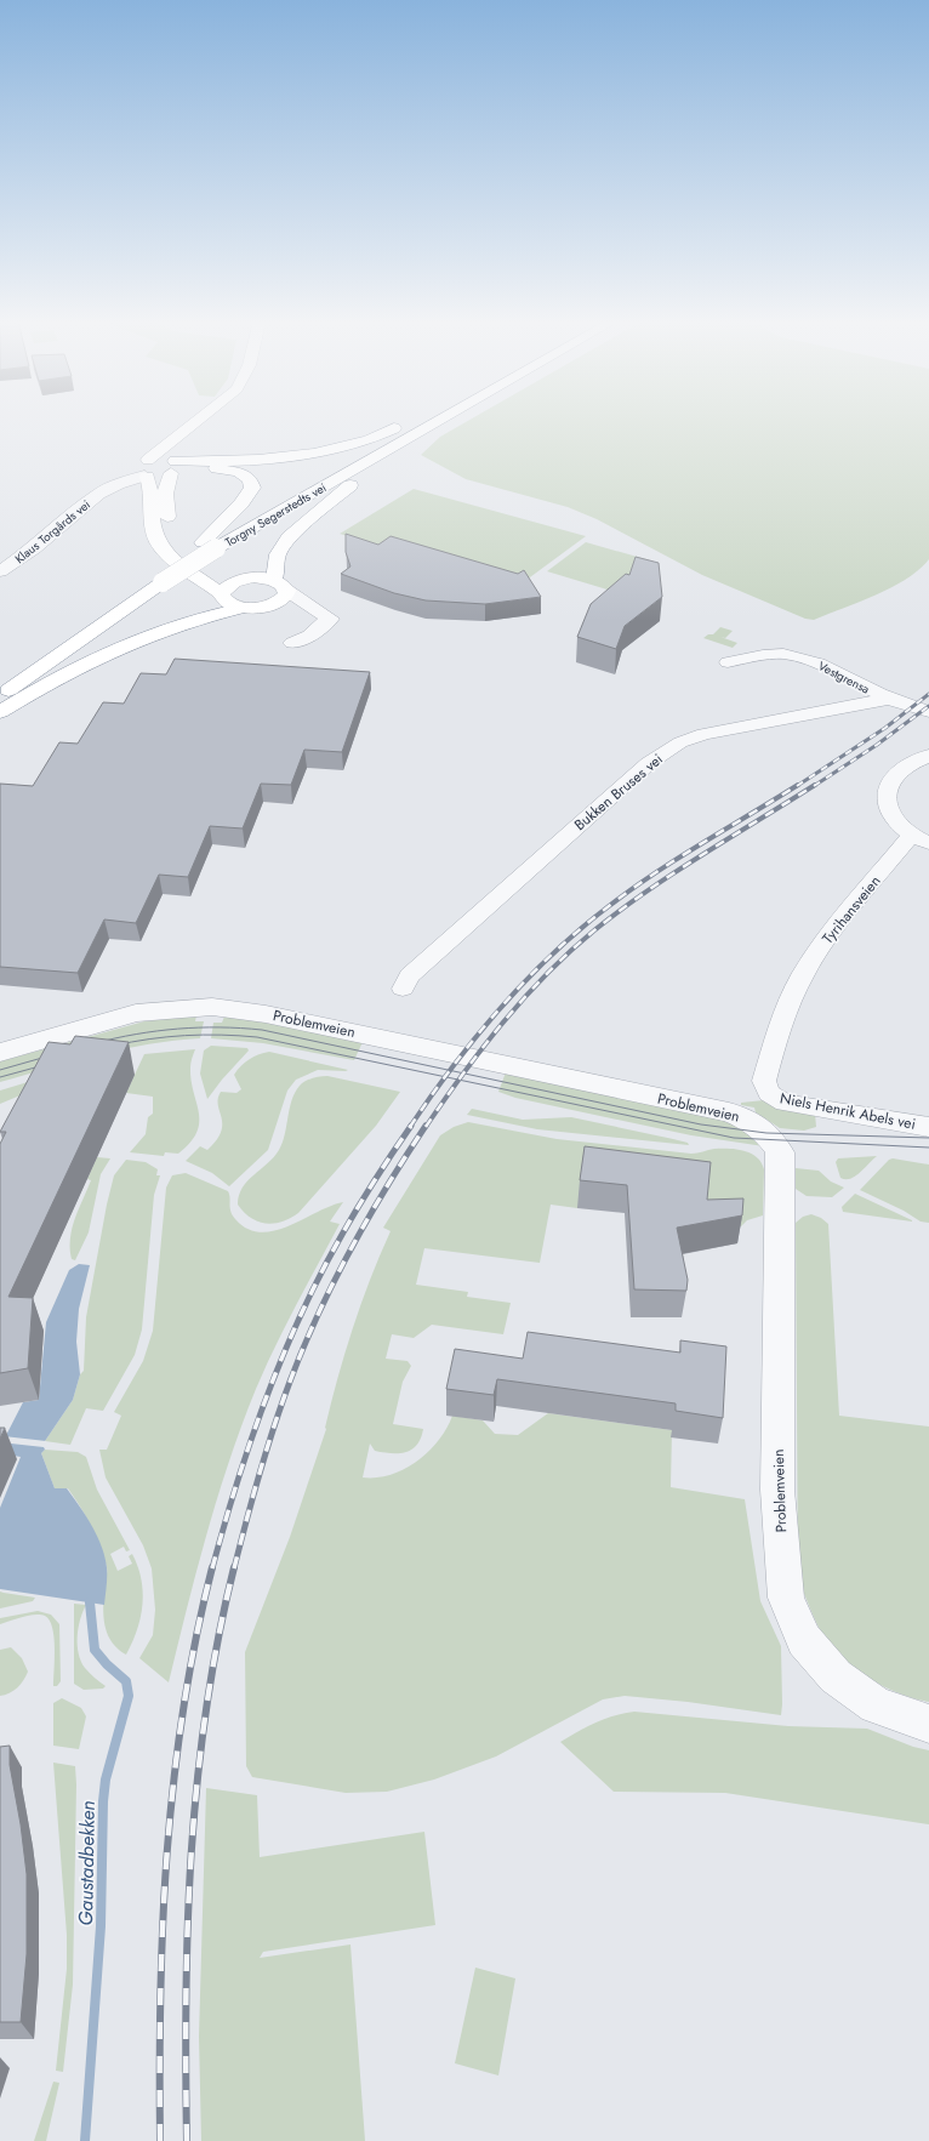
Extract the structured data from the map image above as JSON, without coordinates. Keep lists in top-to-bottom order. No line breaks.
{"streets":{"main road":["Torgny Segerstedts vei"],"street":["Klaus Torgårds vei","Vestgrensa","Bukken Bruses vei","Tyrihansveien","Problemveien","Niels Henrik Abels vei"]},"crossings":[["Vestgrensa","Bukken Bruses vei"],["Tyrihansveien","Niels Henrik Abels vei"]],"water":["Gaustadbekken"]}
